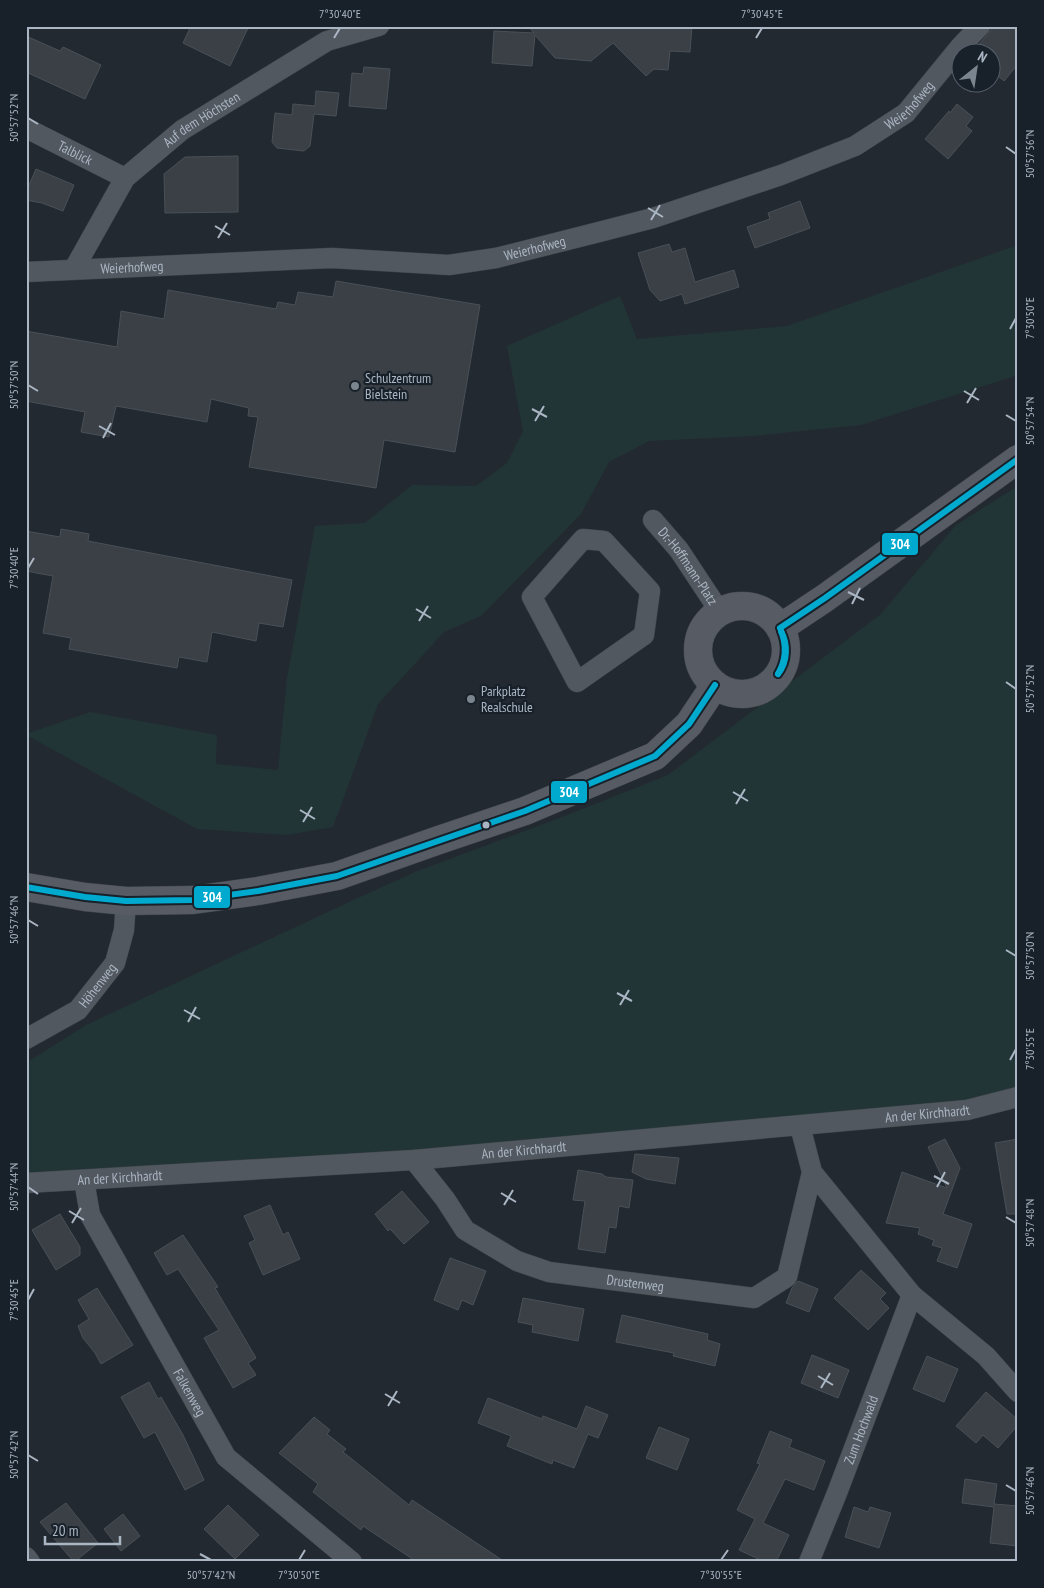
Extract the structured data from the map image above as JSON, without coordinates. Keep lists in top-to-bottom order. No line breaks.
{"streets":{"street":["Weierhofweg","Auf dem Höchsten","Talblick","Dr.-Hoffmann-Platz","Höhenweg","An der Kirchhardt","Drustenweg","Falkenweg","Zum Hochwald"]},"crossings":[["Weierhofweg","Auf dem Höchsten"],["Auf dem Höchsten","Talblick"],["An der Kirchhardt","Drustenweg"],["An der Kirchhardt","Falkenweg"]],"places":["Schulzentrum Bielstein","Parkplatz Realschule"],"lines":["transit line 304"],"scale_bar":"20 m","north":"top right","coordinates":["7°30'40\"E","7°30'45\"E","50°57'52\"N","50°57'56\"N","7°30'50\"E","50°57'50\"N","50°57'54\"N","50°57'46\"N","7°30'55\"E","50°57'44\"N","50°57'48\"N","50°57'42\"N"]}
